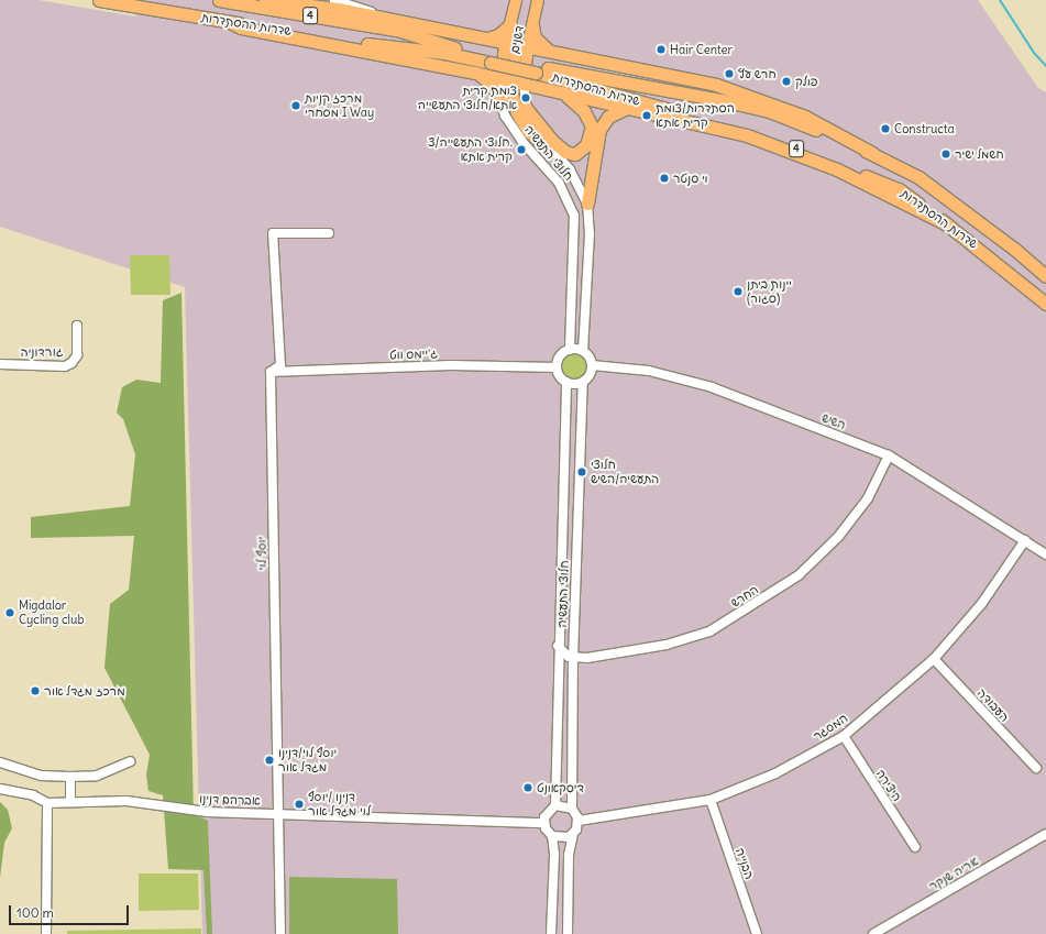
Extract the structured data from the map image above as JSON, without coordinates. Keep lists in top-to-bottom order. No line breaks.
{"streets":{"highway":["4","שדרות ההסתדרות"],"main road":["דשנים"],"street":["חלוצי התעשיה","גורדוניה","ג'יימס ווט","השיש","יוסף לוי","החרש","העבודה","המסגר","היצירה","אברהם דנינו","הבנייה","אריה שנקר"]},"crossings":[["דשנים","חלוצי התעשיה"],["חלוצי התעשיה","ג'יימס ווט"],["חלוצי התעשיה","השיש"],["חלוצי התעשיה","החרש"],["חלוצי התעשיה","המסגר"],["חלוצי התעשיה","אברהם דנינו"],["ג'יימס ווט","השיש"],["ג'יימס ווט","יוסף לוי"],["השיש","החרש"],["השיש","המסגר"],["יוסף לוי","אברהם דנינו"],["העבודה","המסגר"],["המסגר","היצירה"],["המסגר","אברהם דנינו"],["המסגר","הבנייה"]],"places":["Hair Center","חרש עץ","פולק","צומת קרית אתא/חלוצי התעשייה","מרכז קניות מסחרי I Way","הסתדרות/צומת קרית אתא","Constructa","חלוצי התעשייה/צ. קרית אתא","חשמל ישיר","וי סנטר","יינות ביתן (סגור)","חלוצי התעשיה/השיש","Migdalor Cycling club","מרכז מגדל אור","יוסף לוי/דנינו מגדל אור","דיסקאונט","דנינו /יוסף לוי מגדל אור"],"scale_bar":"100 m"}
